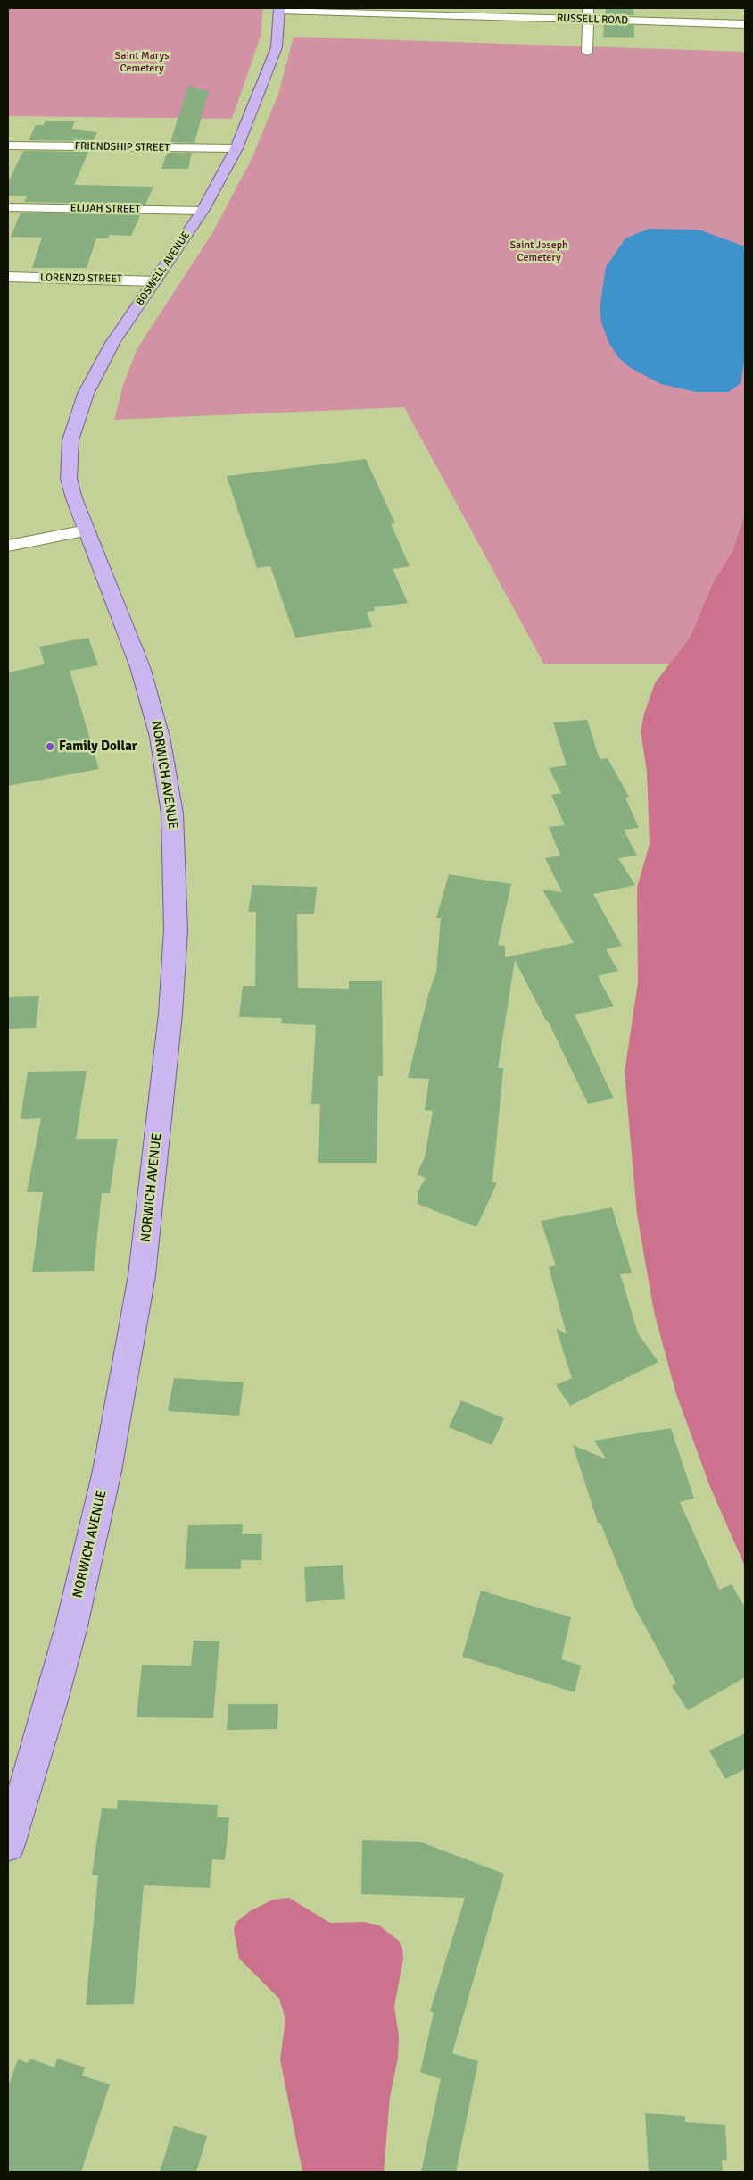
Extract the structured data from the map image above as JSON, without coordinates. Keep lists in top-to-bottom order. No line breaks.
{"streets":{"main road":["BOSWELL AVENUE","NORWICH AVENUE"],"street":["RUSSELL ROAD","FRIENDSHIP STREET","ELIJAH STREET","LORENZO STREET"]},"crossings":[["RUSSELL ROAD","BOSWELL AVENUE"],["FRIENDSHIP STREET","BOSWELL AVENUE"],["ELIJAH STREET","BOSWELL AVENUE"],["BOSWELL AVENUE","LORENZO STREET"],["BOSWELL AVENUE","NORWICH AVENUE"]],"parks":["Saint Marys Cemetery","Saint Joseph Cemetery"],"places":["Family Dollar"]}
